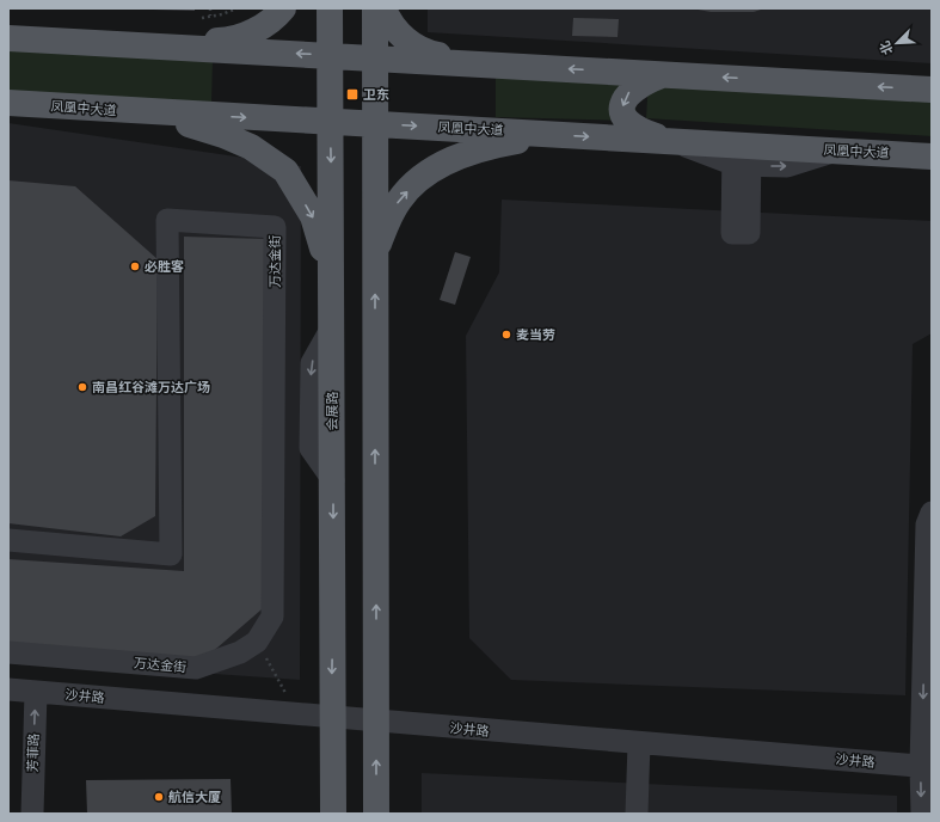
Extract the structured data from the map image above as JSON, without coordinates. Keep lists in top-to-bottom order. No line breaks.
{"streets":{"main road":["凤凰中大道","会展路"],"street":["万达金街","沙井路","芳菲路"]},"crossings":[["凤凰中大道","会展路"],["会展路","沙井路"],["沙井路","芳菲路"]],"one_way":["芳菲路"],"places":{"transit":["卫东"],"other":["必胜客","麦当劳","南昌红谷滩万达广场","航信大厦"]},"north":"bottom left"}
